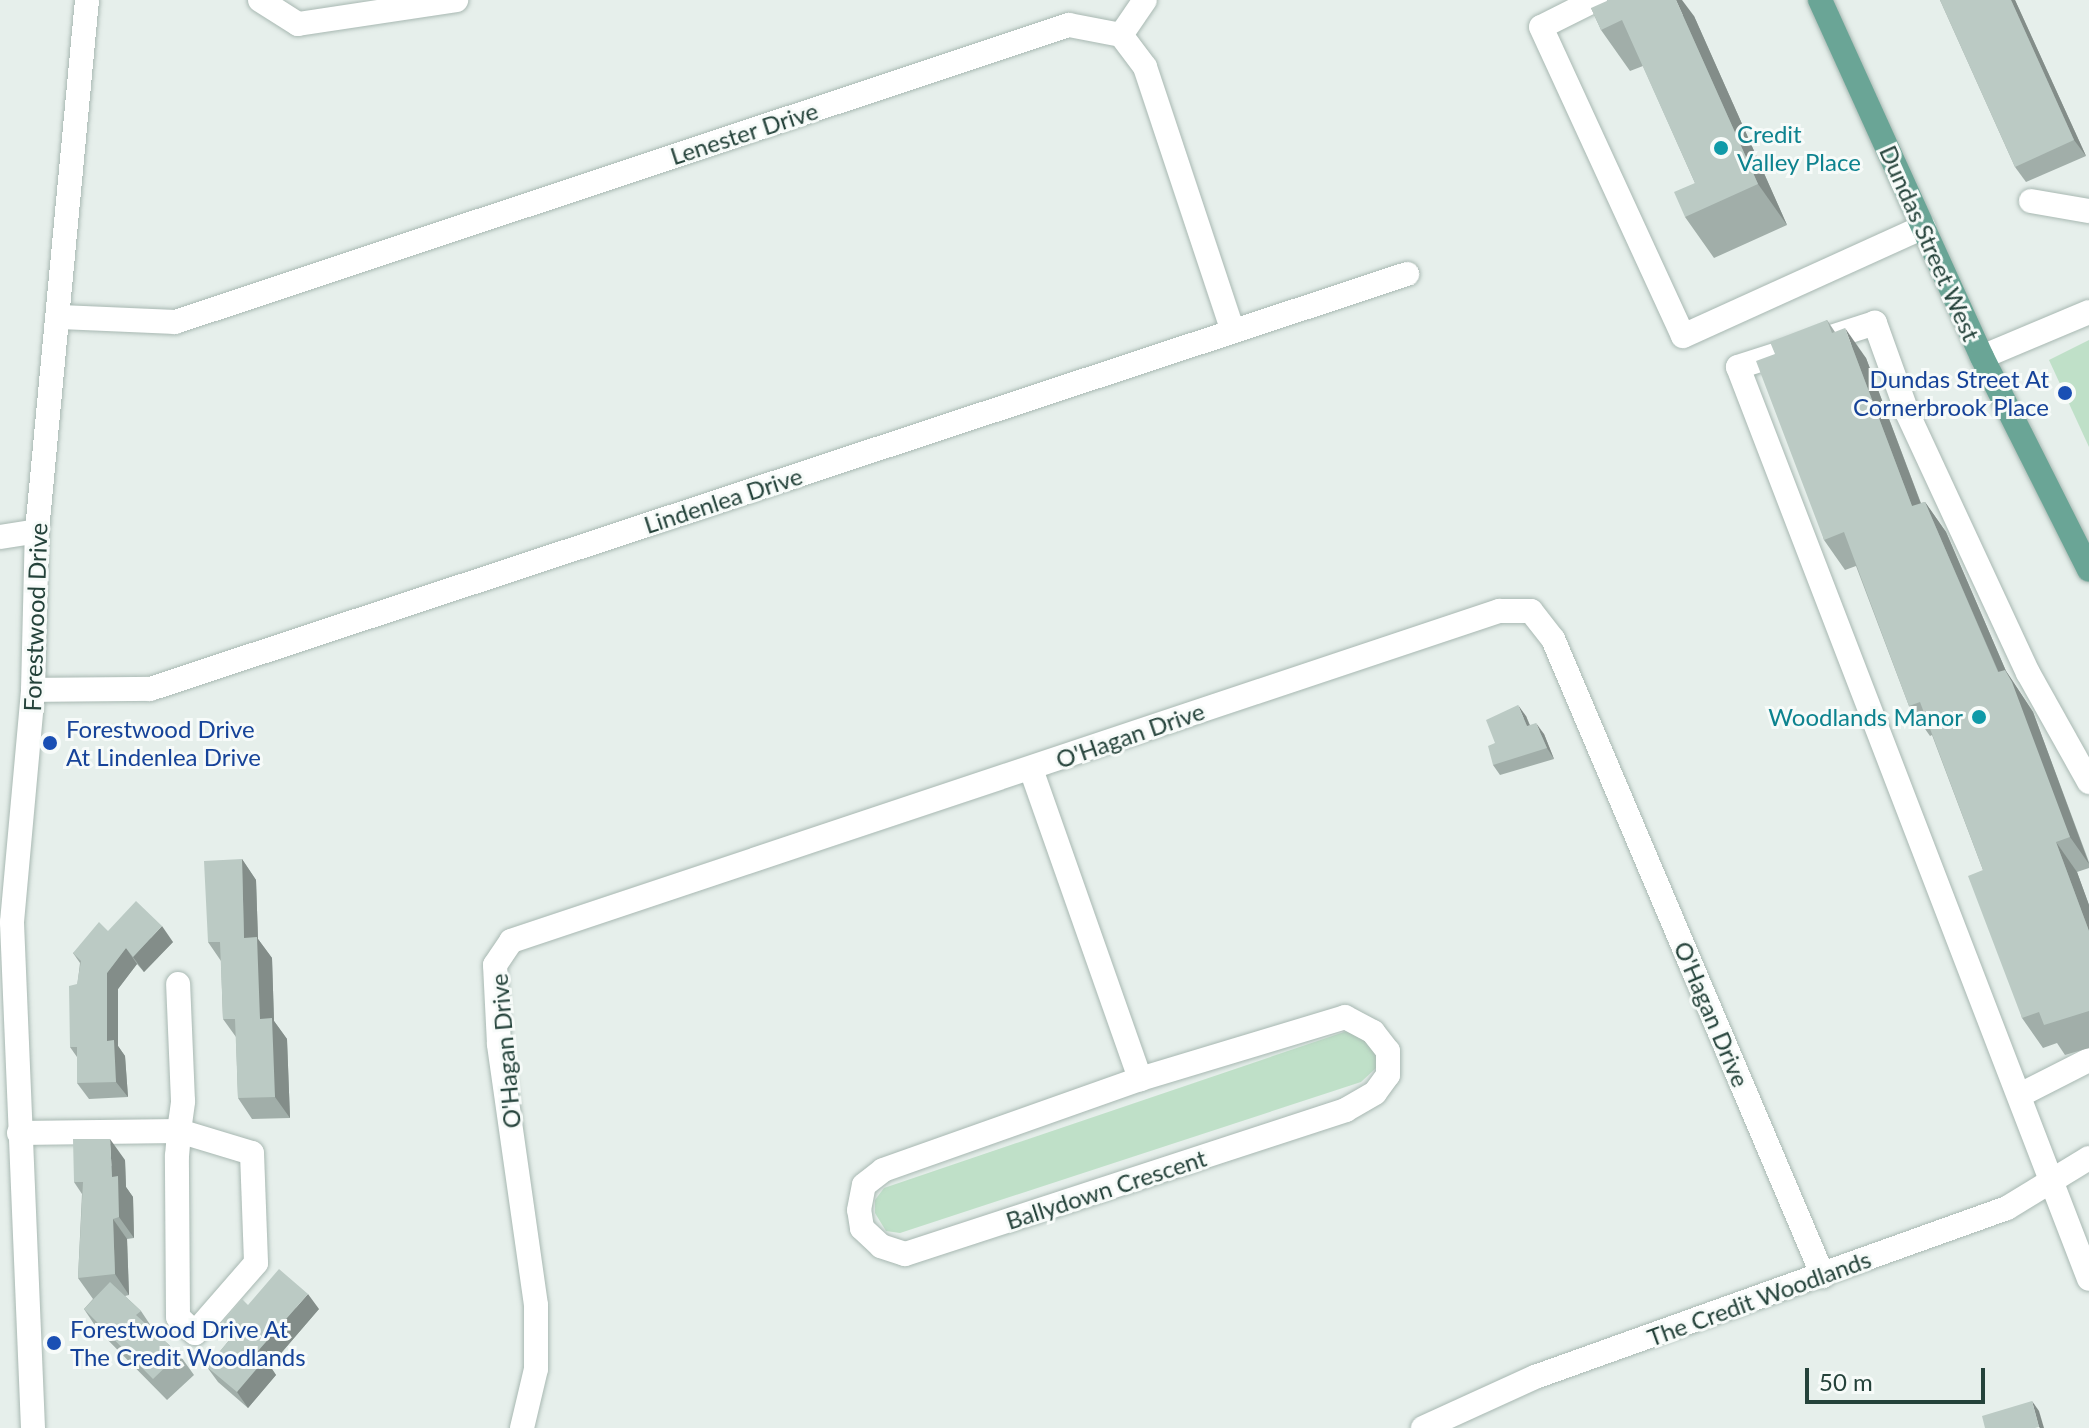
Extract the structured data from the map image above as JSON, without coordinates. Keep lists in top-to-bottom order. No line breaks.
{"streets":{"main road":["Dundas Street West"],"street":["Lenester Drive","Lindenlea Drive","Forestwood Drive","O'Hagan Drive","Ballydown Crescent","The Credit Woodlands"]},"crossings":[["Lenester Drive","Forestwood Drive"],["Lindenlea Drive","Forestwood Drive"],["O'Hagan Drive","The Credit Woodlands"]],"places":["Credit Valley Place","Dundas Street At Cornerbrook Place","Woodlands Manor","Forestwood Drive At Lindenlea Drive","Forestwood Drive At The Credit Woodlands"],"scale_bar":"50 m"}
